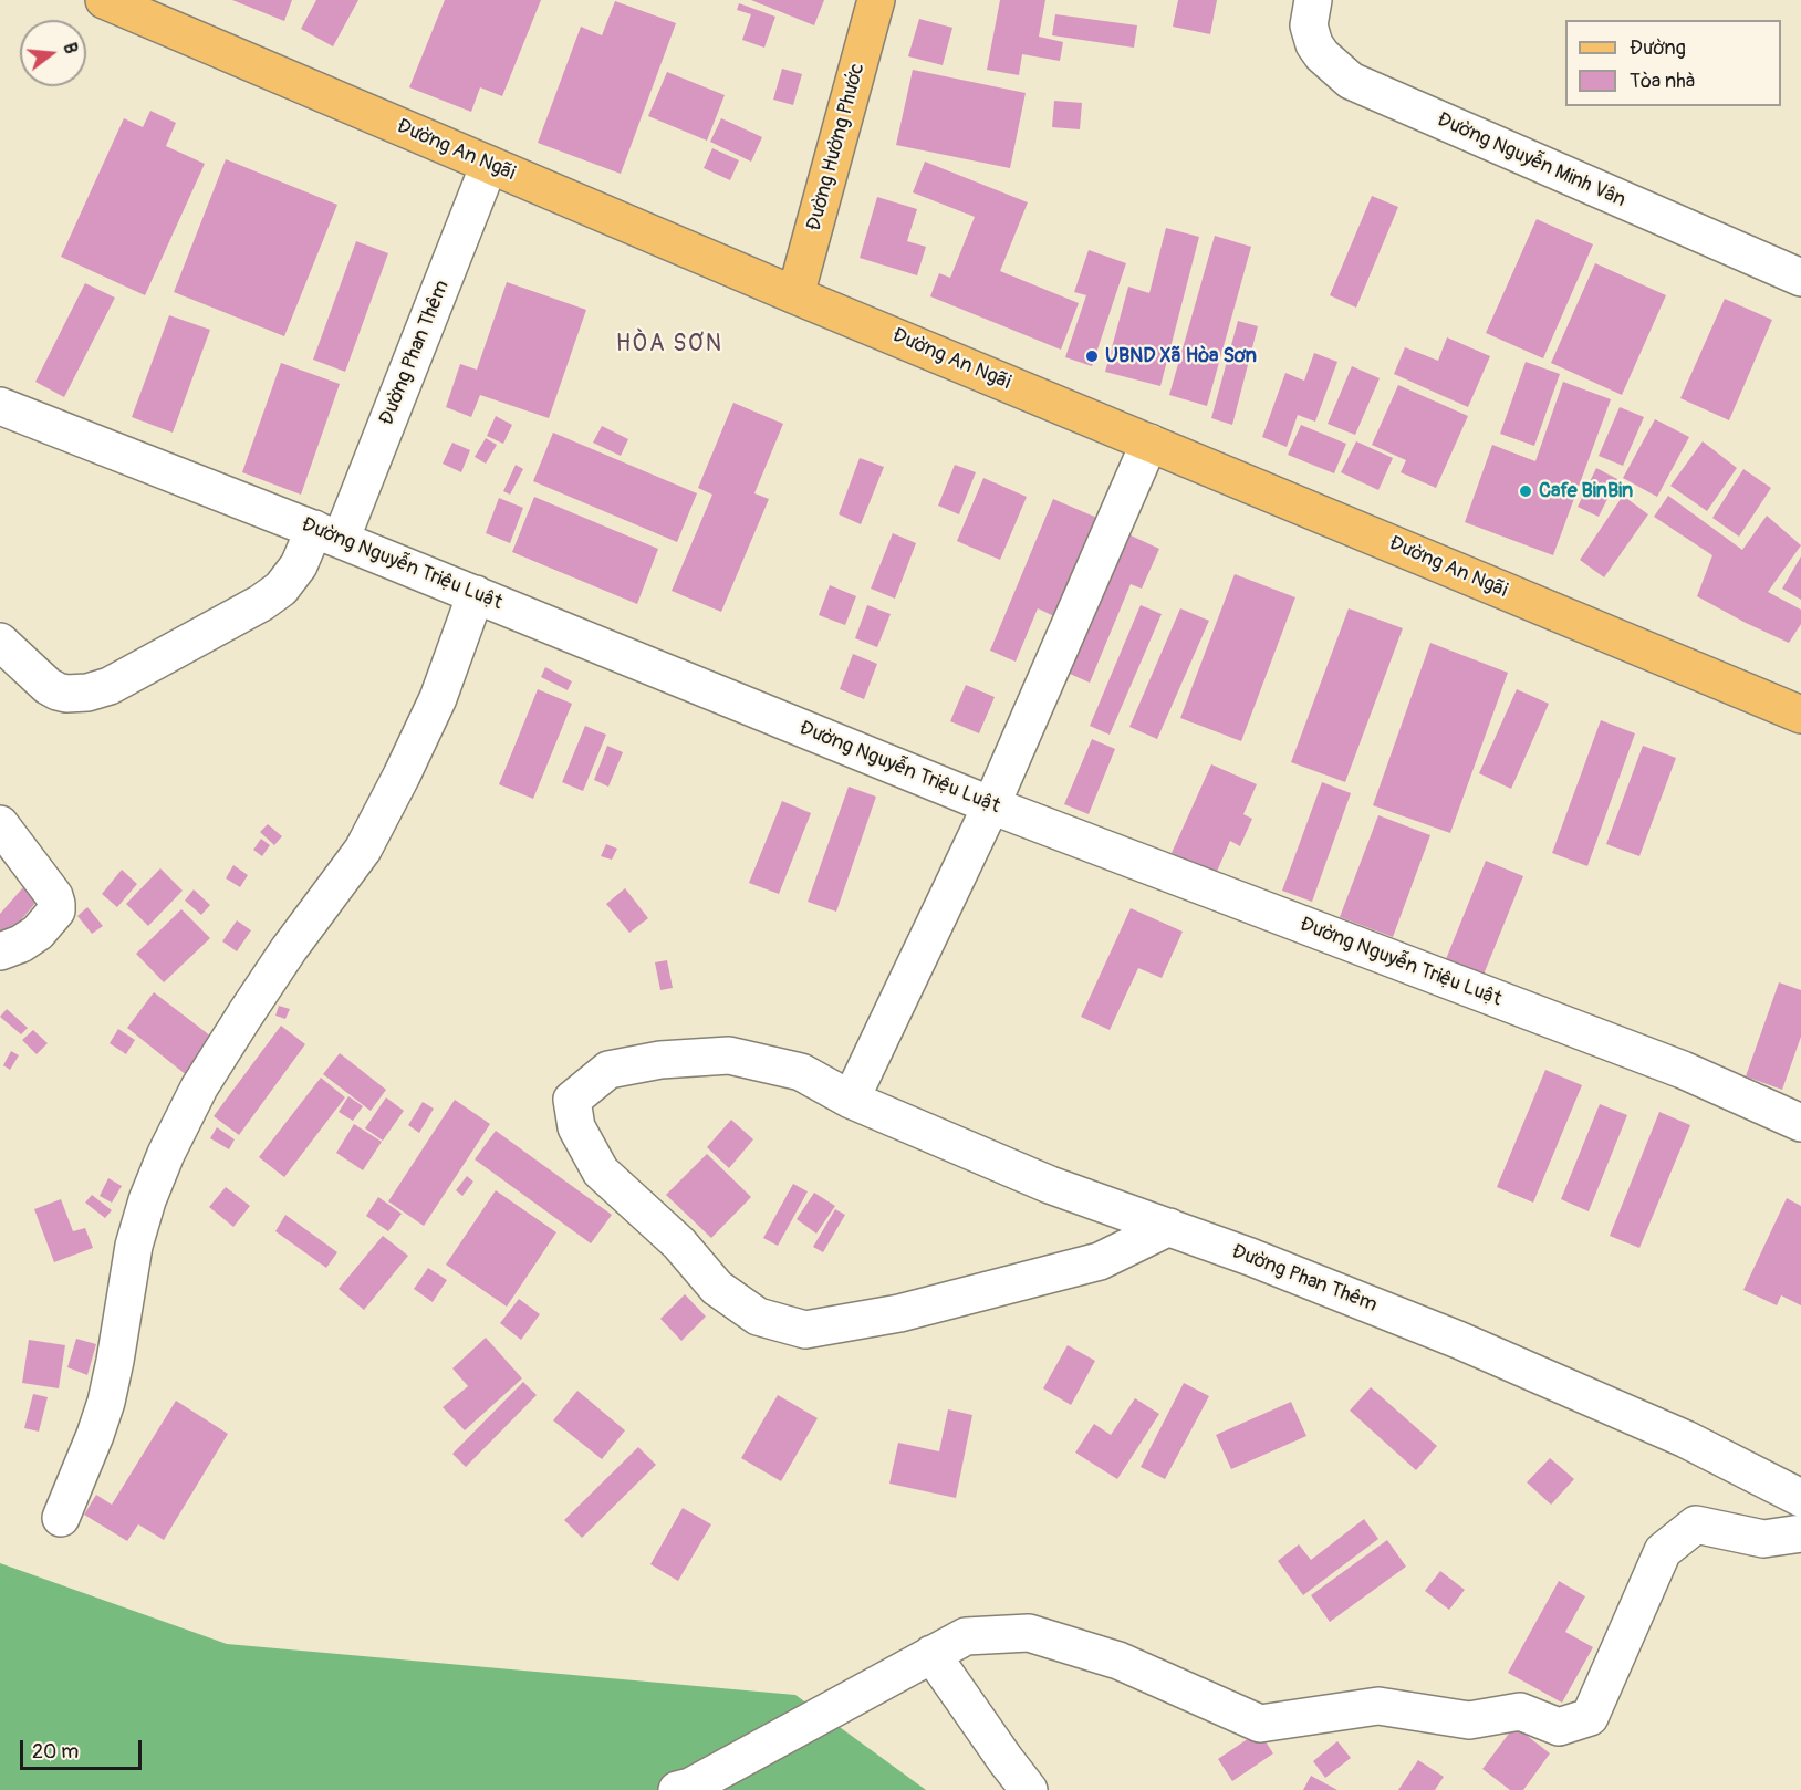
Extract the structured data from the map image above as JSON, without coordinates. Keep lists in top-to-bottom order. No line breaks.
{"streets":{"main road":["Đường Hưởng Phước","Đường An Ngãi"],"street":["Đường Nguyễn Minh Vân","Đường Phan Thêm","Đường Nguyễn Triệu Luật"]},"crossings":[["Đường Hưởng Phước","Đường An Ngãi"],["Đường An Ngãi","Đường Phan Thêm"],["Đường Phan Thêm","Đường Nguyễn Triệu Luật"]],"districts":["HÒA SƠN"],"places":["UBND Xã Hòa Sơn","Cafe BinBin"],"legend":["Đường","Tòa nhà"],"scale_bar":"20 m","north":"right"}
